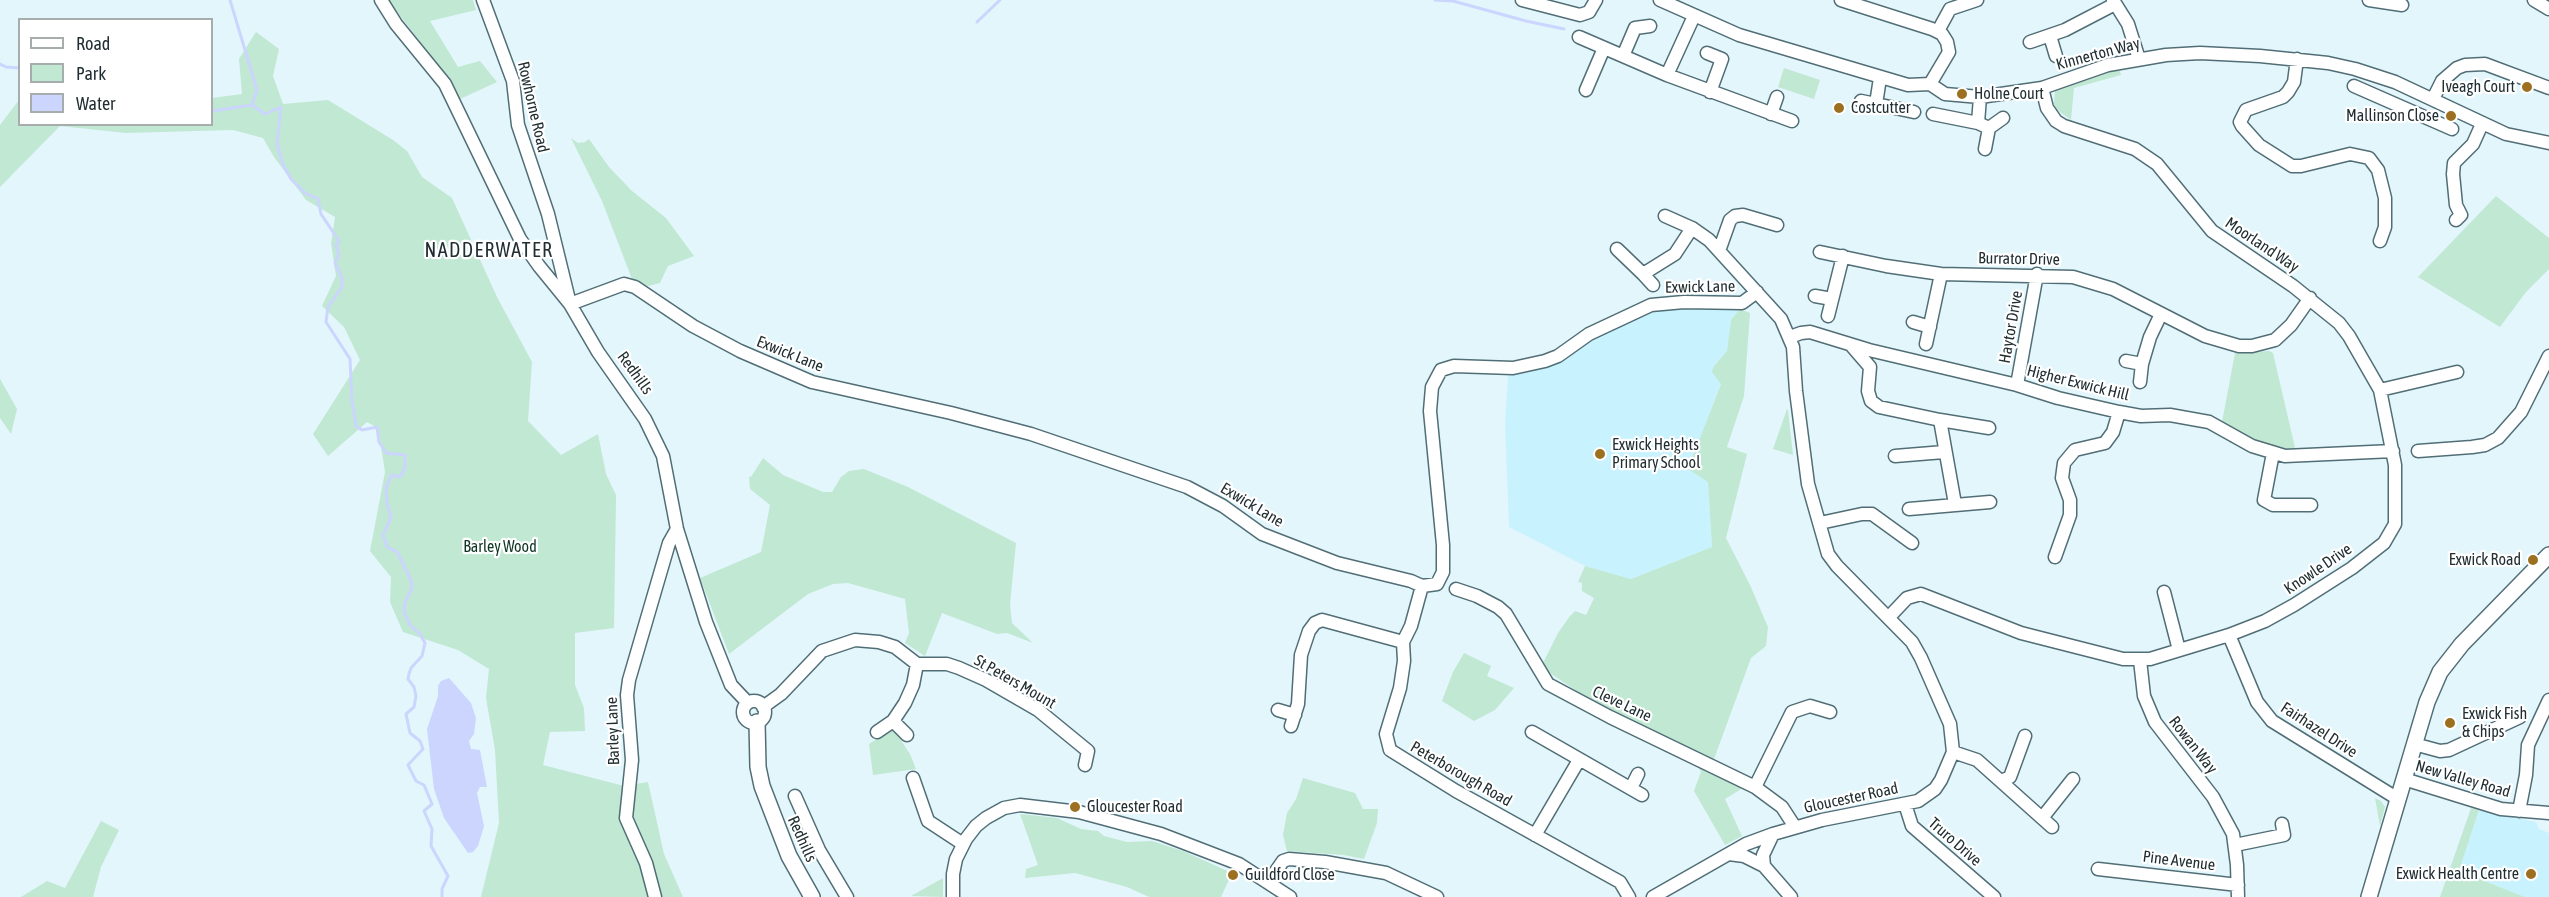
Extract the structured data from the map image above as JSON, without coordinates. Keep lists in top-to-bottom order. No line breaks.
{"streets":{"street":["Kinnerton Way","Rowhorne Road","Moorland Way","Burrator Drive","Exwick Lane","Haytor Drive","Redhills","Higher Exwick Hill","Knowle Drive","St Peters Mount","Cleve Lane","Fairhazel Drive","Barley Lane","Rowan Way","Peterborough Road","New Valley Road","Gloucester Road","Truro Drive","Pine Avenue"]},"crossings":[["Kinnerton Way","Moorland Way"],["Rowhorne Road","Exwick Lane"],["Rowhorne Road","Redhills"],["Moorland Way","Burrator Drive"],["Moorland Way","Higher Exwick Hill"],["Moorland Way","Knowle Drive"],["Burrator Drive","Haytor Drive"],["Exwick Lane","Redhills"],["Exwick Lane","Peterborough Road"],["Haytor Drive","Higher Exwick Hill"],["Redhills","Barley Lane"],["Higher Exwick Hill","Knowle Drive"],["Knowle Drive","Fairhazel Drive"],["Knowle Drive","Rowan Way"],["Cleve Lane","Gloucester Road"],["Rowan Way","Pine Avenue"],["Gloucester Road","Truro Drive"]],"districts":["NADDERWATER"],"parks":["Barley Wood"],"places":["Iveagh Court","Holne Court","Costcutter","Mallinson Close","Exwick Heights Primary School","Exwick Road","Exwick Fish & Chips","Gloucester Road","Exwick Health Centre","Guildford Close"],"legend":["Road","Park","Water"]}
